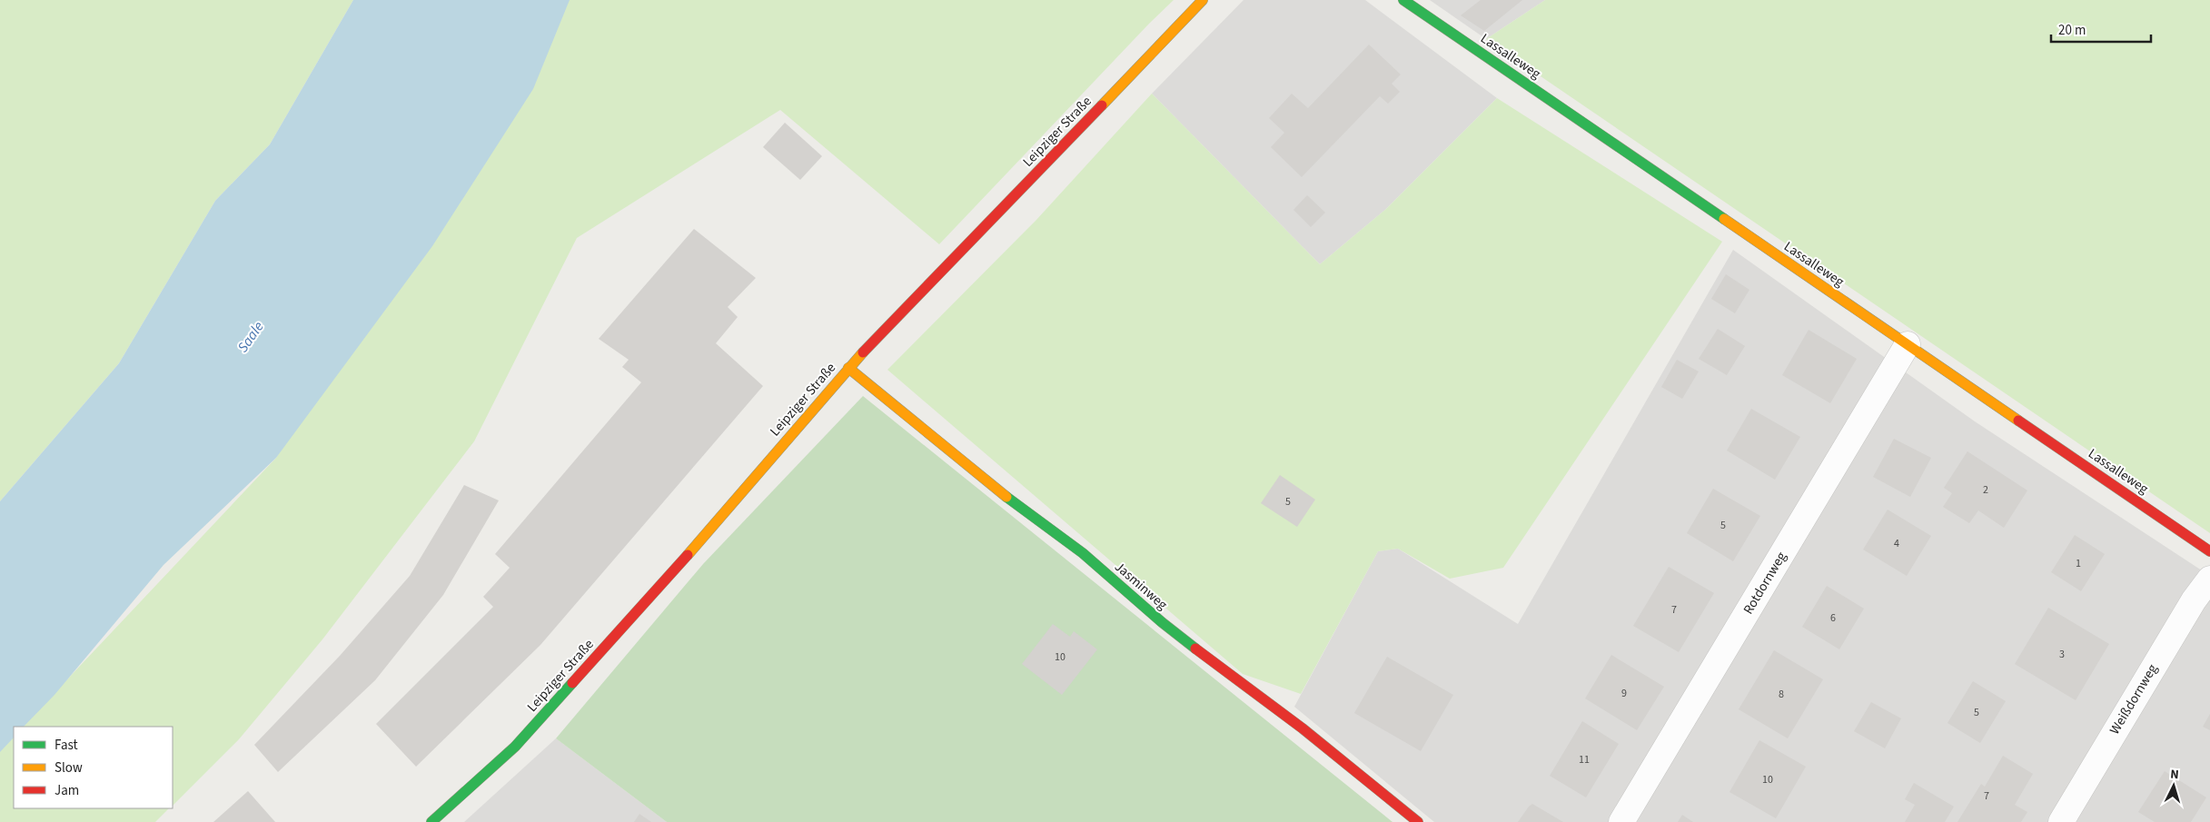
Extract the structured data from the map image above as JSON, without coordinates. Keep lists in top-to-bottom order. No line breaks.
{"streets":{"street":["Lassalleweg","Leipziger Straße","Rotdornweg","Jasminweg","Weißdornweg"]},"crossings":[["Lassalleweg","Rotdornweg"],["Leipziger Straße","Jasminweg"]],"water":["Saale"],"house_numbers":["2","5","5","4","1","7","6","3","10","9","8","5","11","10","7"],"legend":["Fast","Slow","Jam"],"scale_bar":"20 m","north":"top"}
